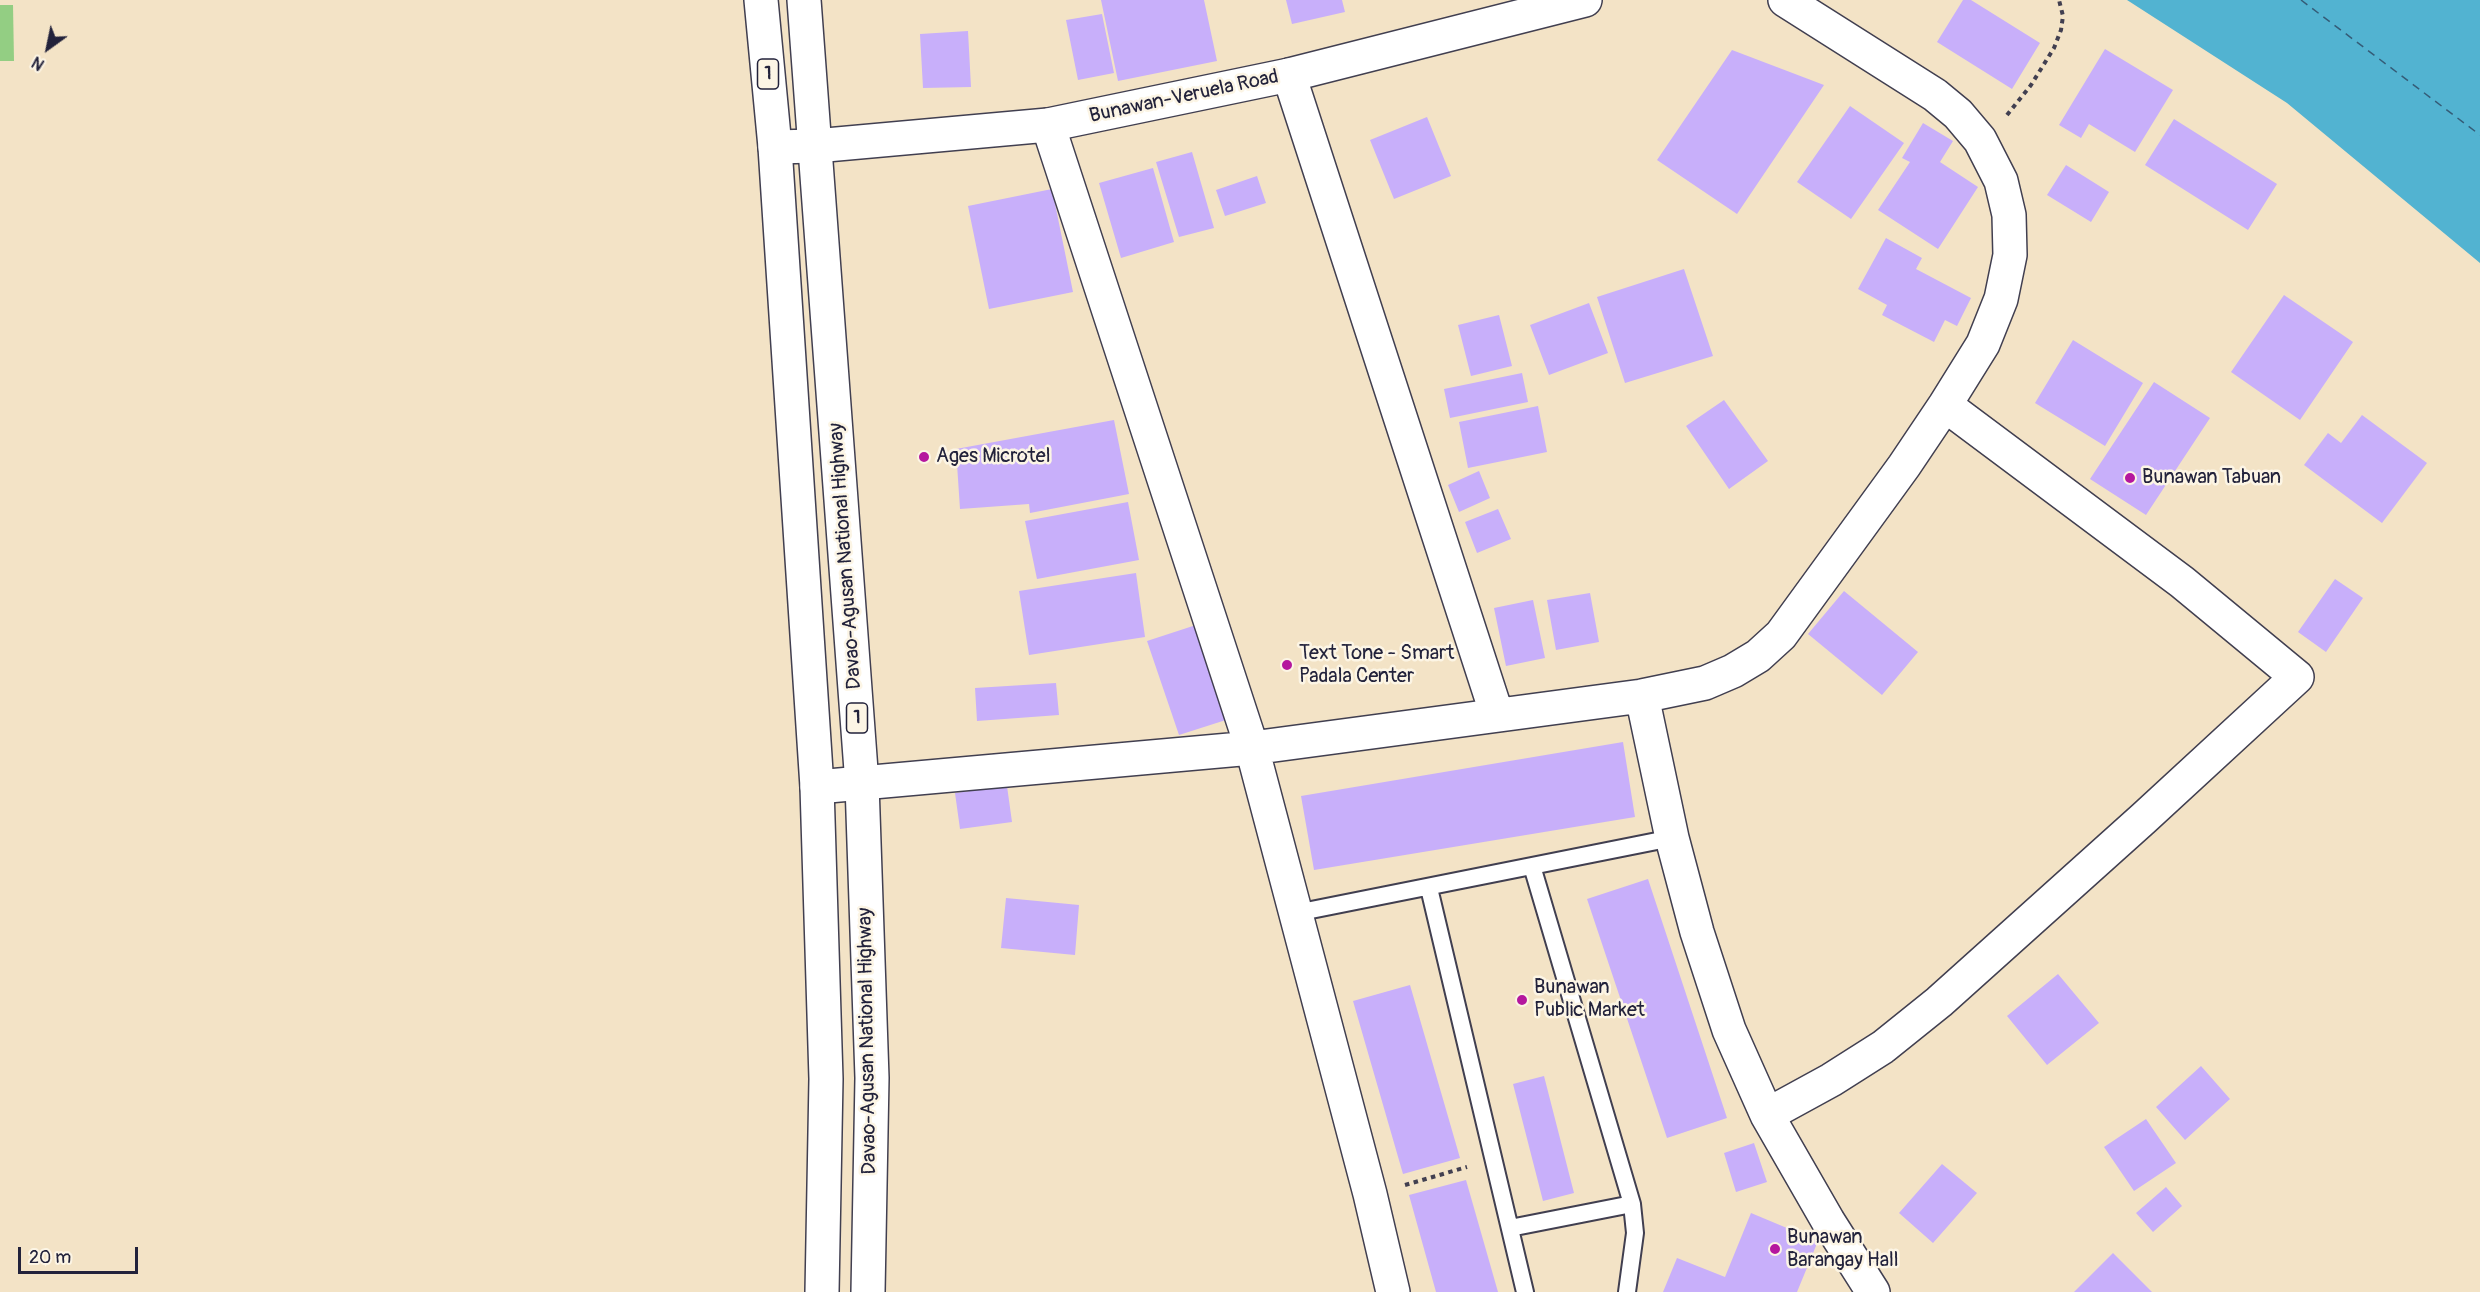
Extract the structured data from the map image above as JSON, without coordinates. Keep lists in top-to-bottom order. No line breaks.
{"streets":{"main road":["1","Bunawan-Veruela Road","Davao-Agusan National Highway"]},"crossings":[["1","Bunawan-Veruela Road"],["Bunawan-Veruela Road","Davao-Agusan National Highway"]],"places":["Ages Microtel","Bunawan Tabuan","Text Tone - Smart Padala Center","Bunawan Public Market","Bunawan Barangay Hall"],"scale_bar":"20 m","north":"bottom left"}
